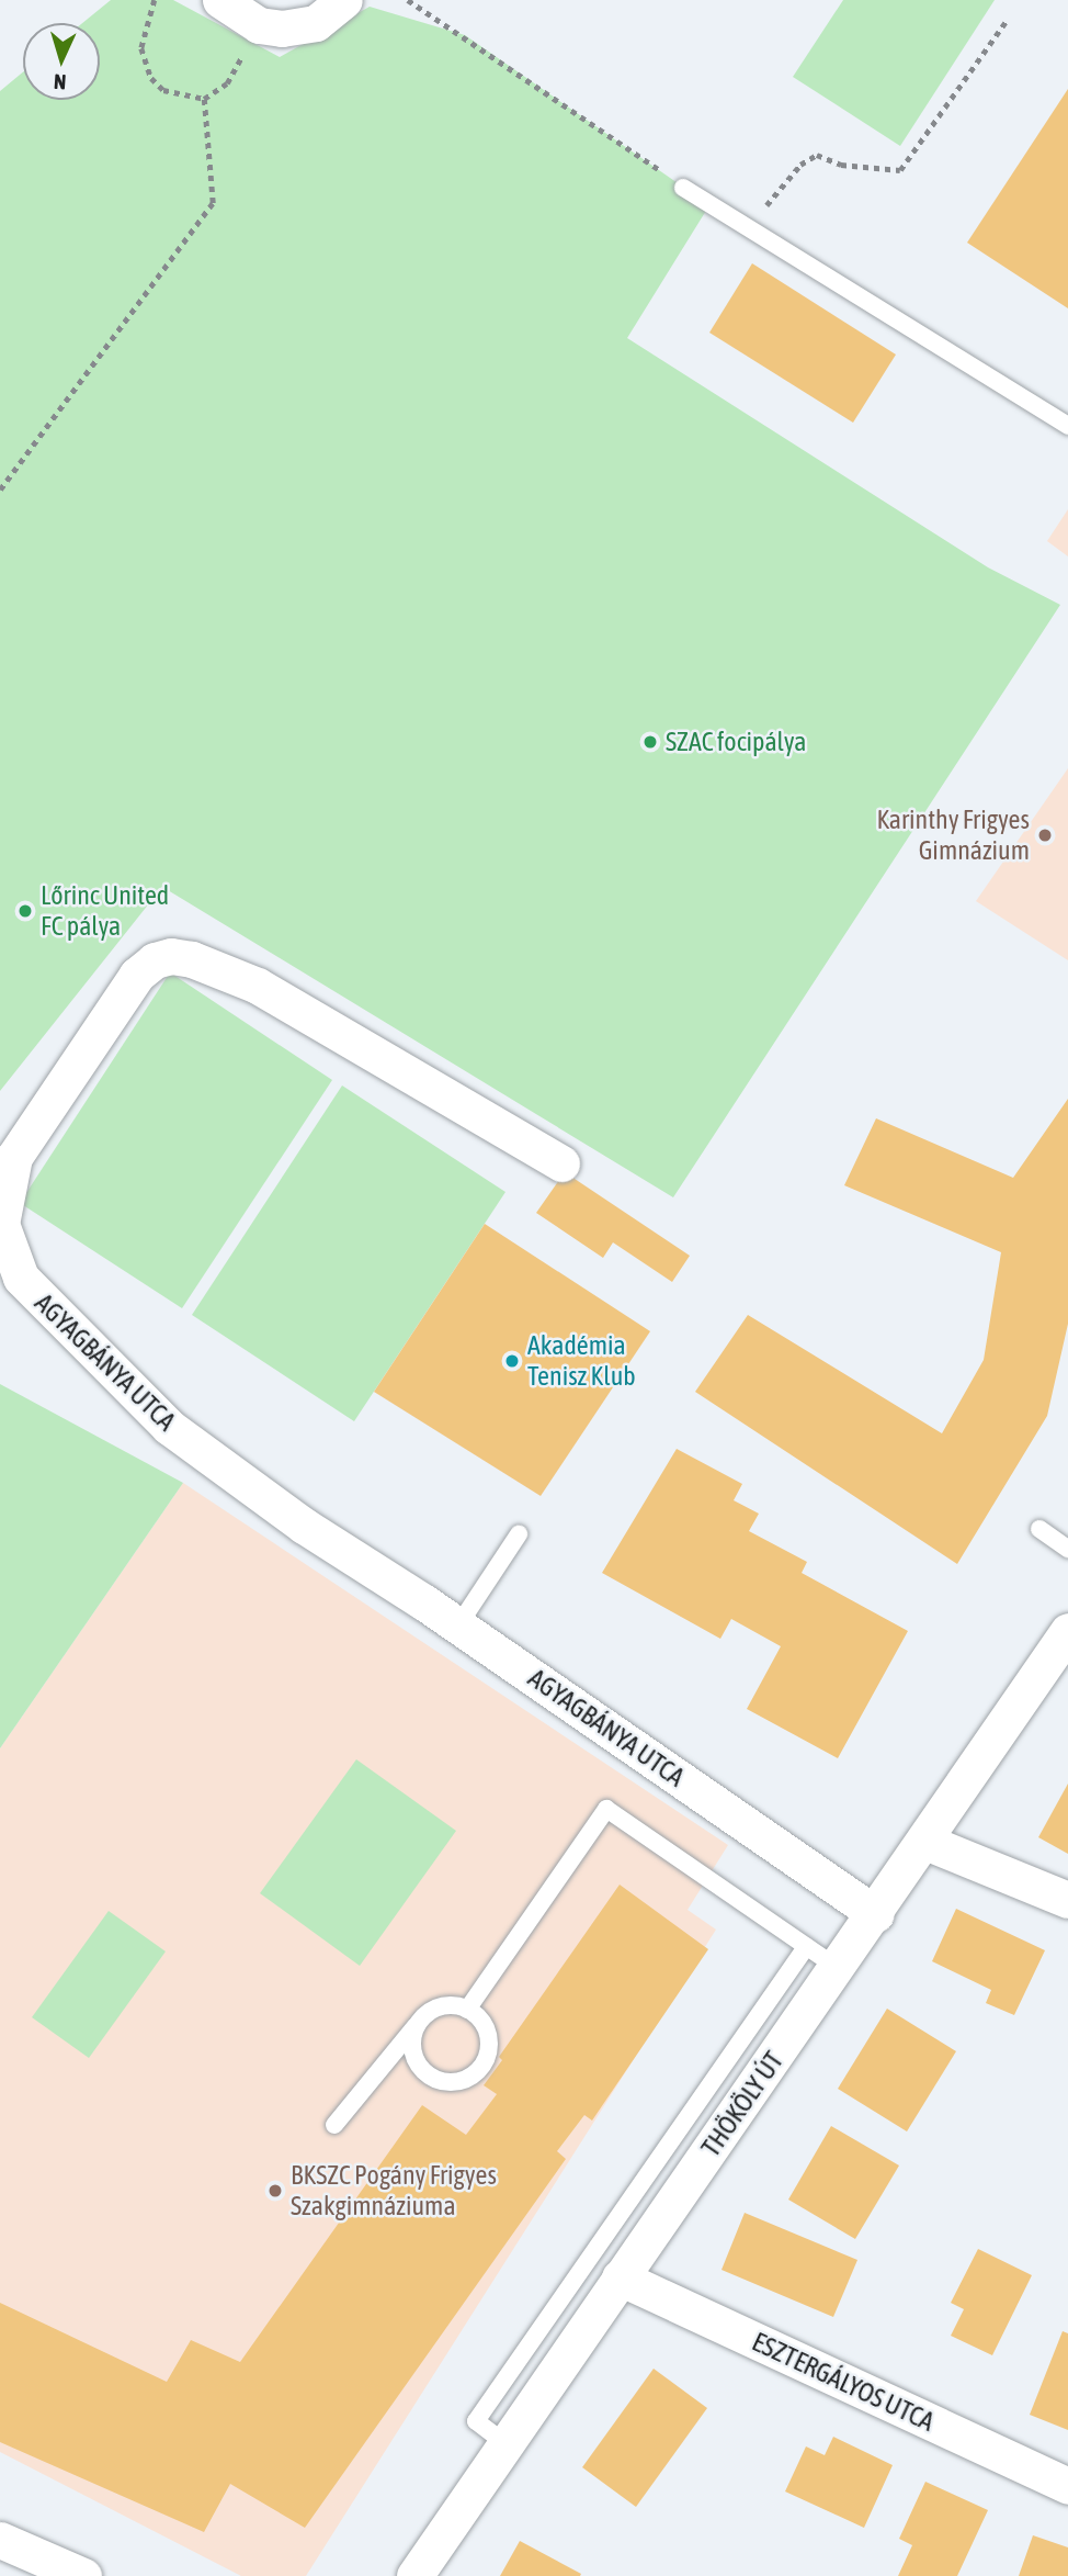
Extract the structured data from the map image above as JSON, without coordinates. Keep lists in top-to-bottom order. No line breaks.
{"streets":{"street":["AGYAGBÁNYA UTCA","THÖKÖLY ÚT","ESZTERGÁLYOS UTCA"]},"crossings":[["AGYAGBÁNYA UTCA","THÖKÖLY ÚT"],["THÖKÖLY ÚT","ESZTERGÁLYOS UTCA"]],"places":["SZAC focipálya","Karinthy Frigyes Gimnázium","Lőrinc United FC pálya","Akadémia Tenisz Klub","BKSZC Pogány Frigyes Szakgimnáziuma"],"north":"bottom"}
